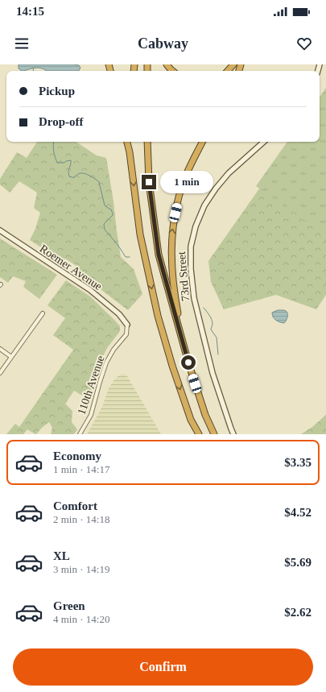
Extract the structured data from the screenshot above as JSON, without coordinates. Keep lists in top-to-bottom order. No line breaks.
{"streets":{"main road":["Roemer Avenue","73rd Street"],"street":["110th Avenue"]},"crossings":[["Roemer Avenue","110th Avenue"]],"page":{"status":"14:15","header":"Cabway","banner":["Pickup","Drop-off"],"bubble":"1 min","list":[{"name":"Economy","note":"1 min · 14:17","value":"$3.35"},{"name":"Comfort","note":"2 min · 14:18","value":"$4.52"},{"name":"XL","note":"3 min · 14:19","value":"$5.69"},{"name":"Green","note":"4 min · 14:20","value":"$2.62"}],"buttons":"Confirm"}}
